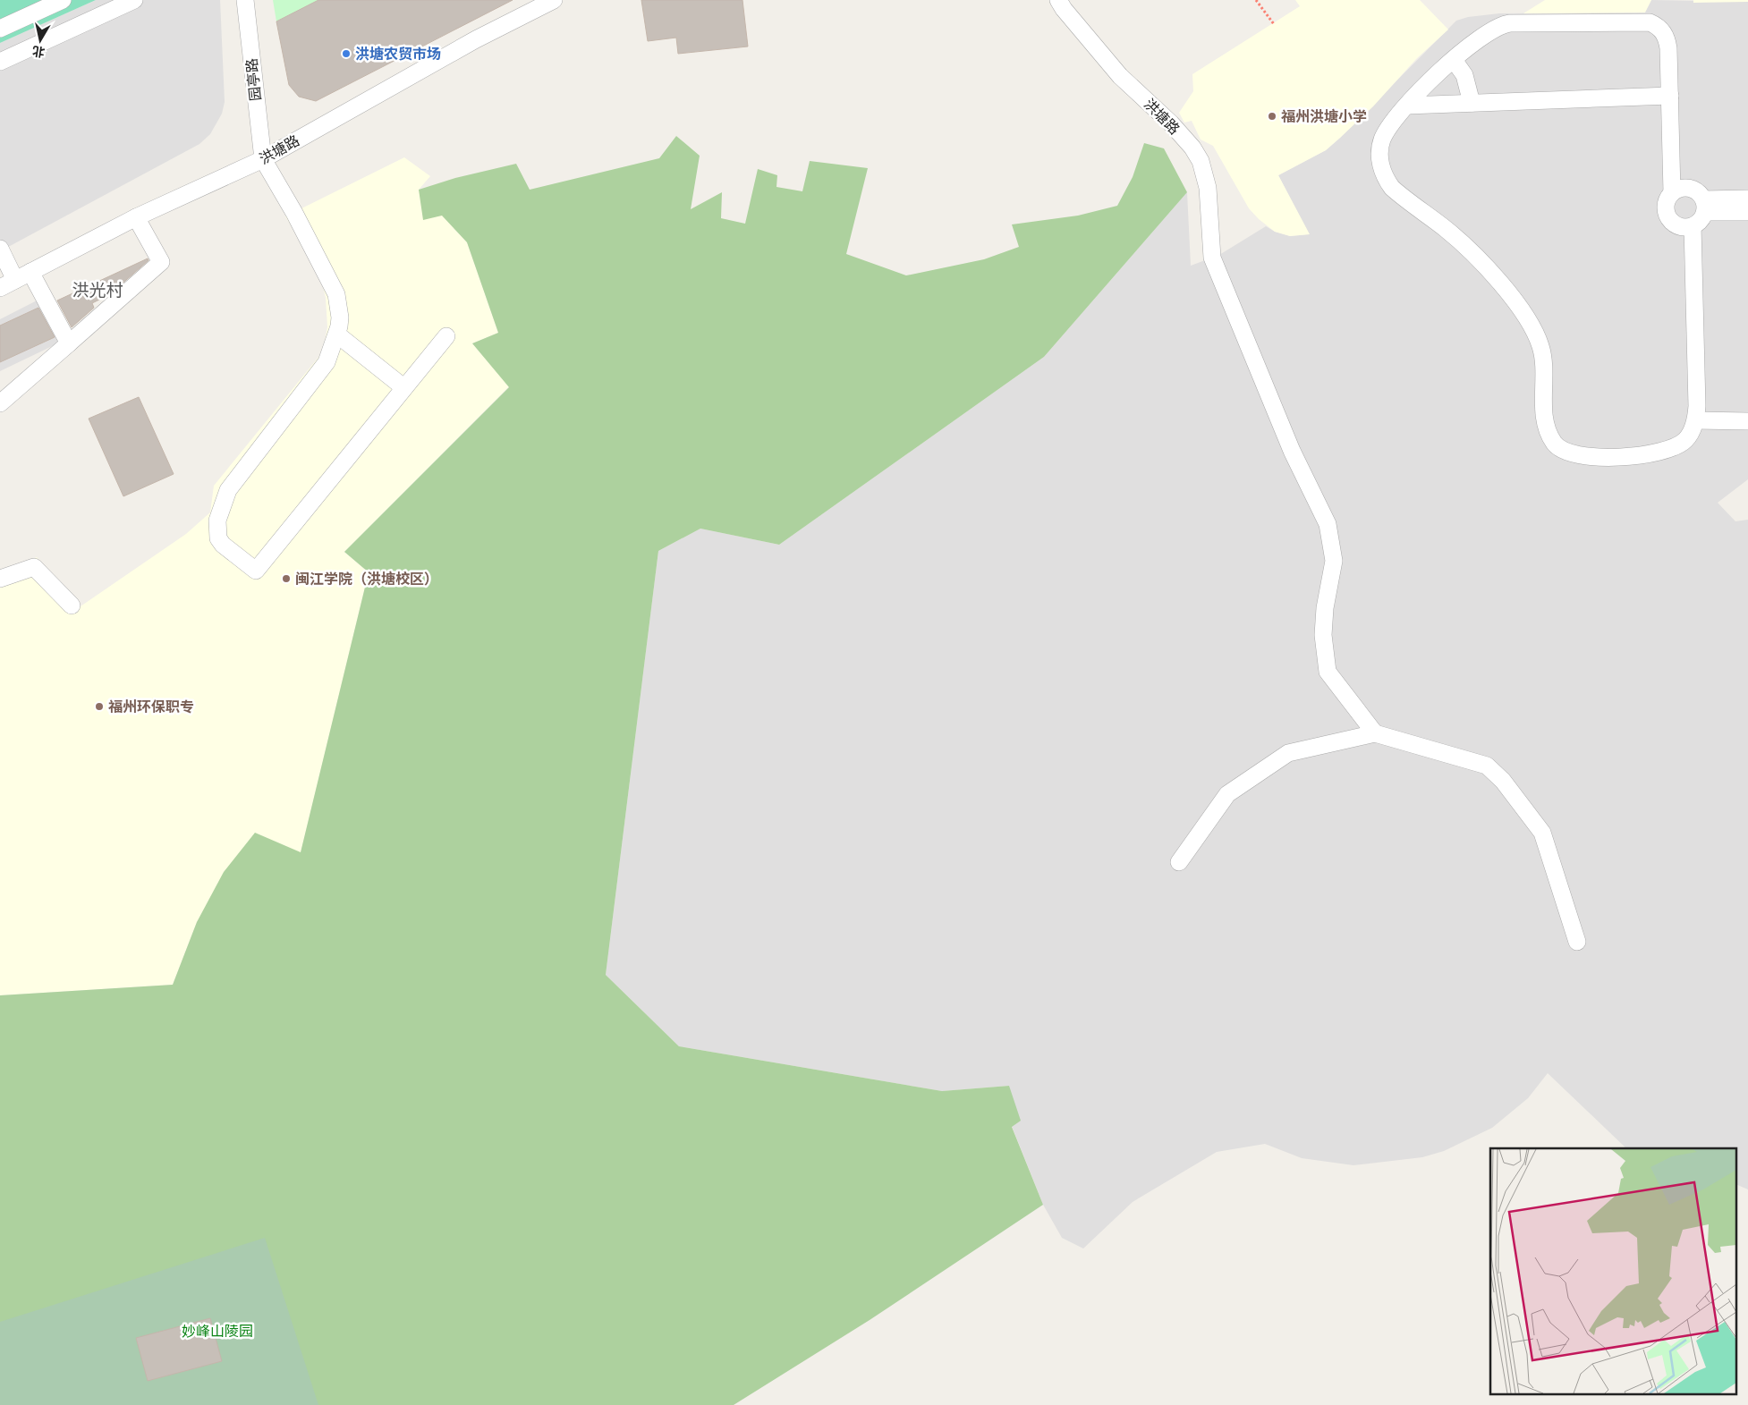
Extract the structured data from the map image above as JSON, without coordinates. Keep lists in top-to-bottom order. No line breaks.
{"streets":{"street":["园亭路","洪塘路"]},"crossings":[["园亭路","洪塘路"]],"districts":["洪光村"],"parks":["妙峰山陵园"],"places":["洪塘农贸市场","福州洪塘小学","闽江学院（洪塘校区）","福州环保职专"],"north":"bottom"}
